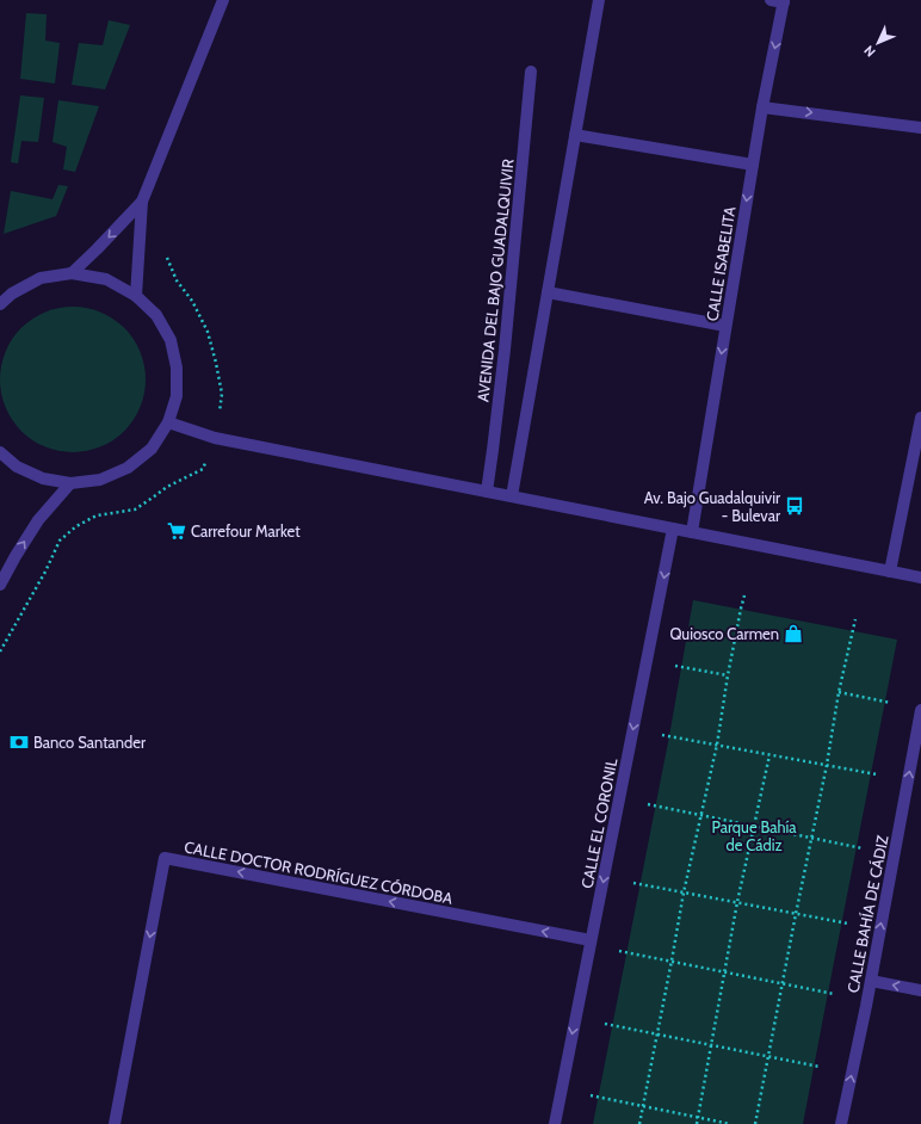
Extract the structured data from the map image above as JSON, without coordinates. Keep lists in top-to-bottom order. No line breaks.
{"streets":{"street":["CALLE ISABELITA","AVENIDA DEL BAJO GUADALQUIVIR","CALLE EL CORONIL","CALLE DOCTOR RODRÍGUEZ CÓRDOBA","CALLE BAHÍA DE CÁDIZ"]},"crossings":[["CALLE EL CORONIL","CALLE DOCTOR RODRÍGUEZ CÓRDOBA"]],"one_way":["CALLE ISABELITA","CALLE EL CORONIL","CALLE BAHÍA DE CÁDIZ"],"parks":["Parque Bahía de Cádiz"],"places":{"bus stop":["Av. Bajo Guadalquivir - Bulevar"],"supermarket":["Carrefour Market"],"shop":["Quiosco Carmen"],"bank":["Banco Santander"]},"north":"bottom left"}
